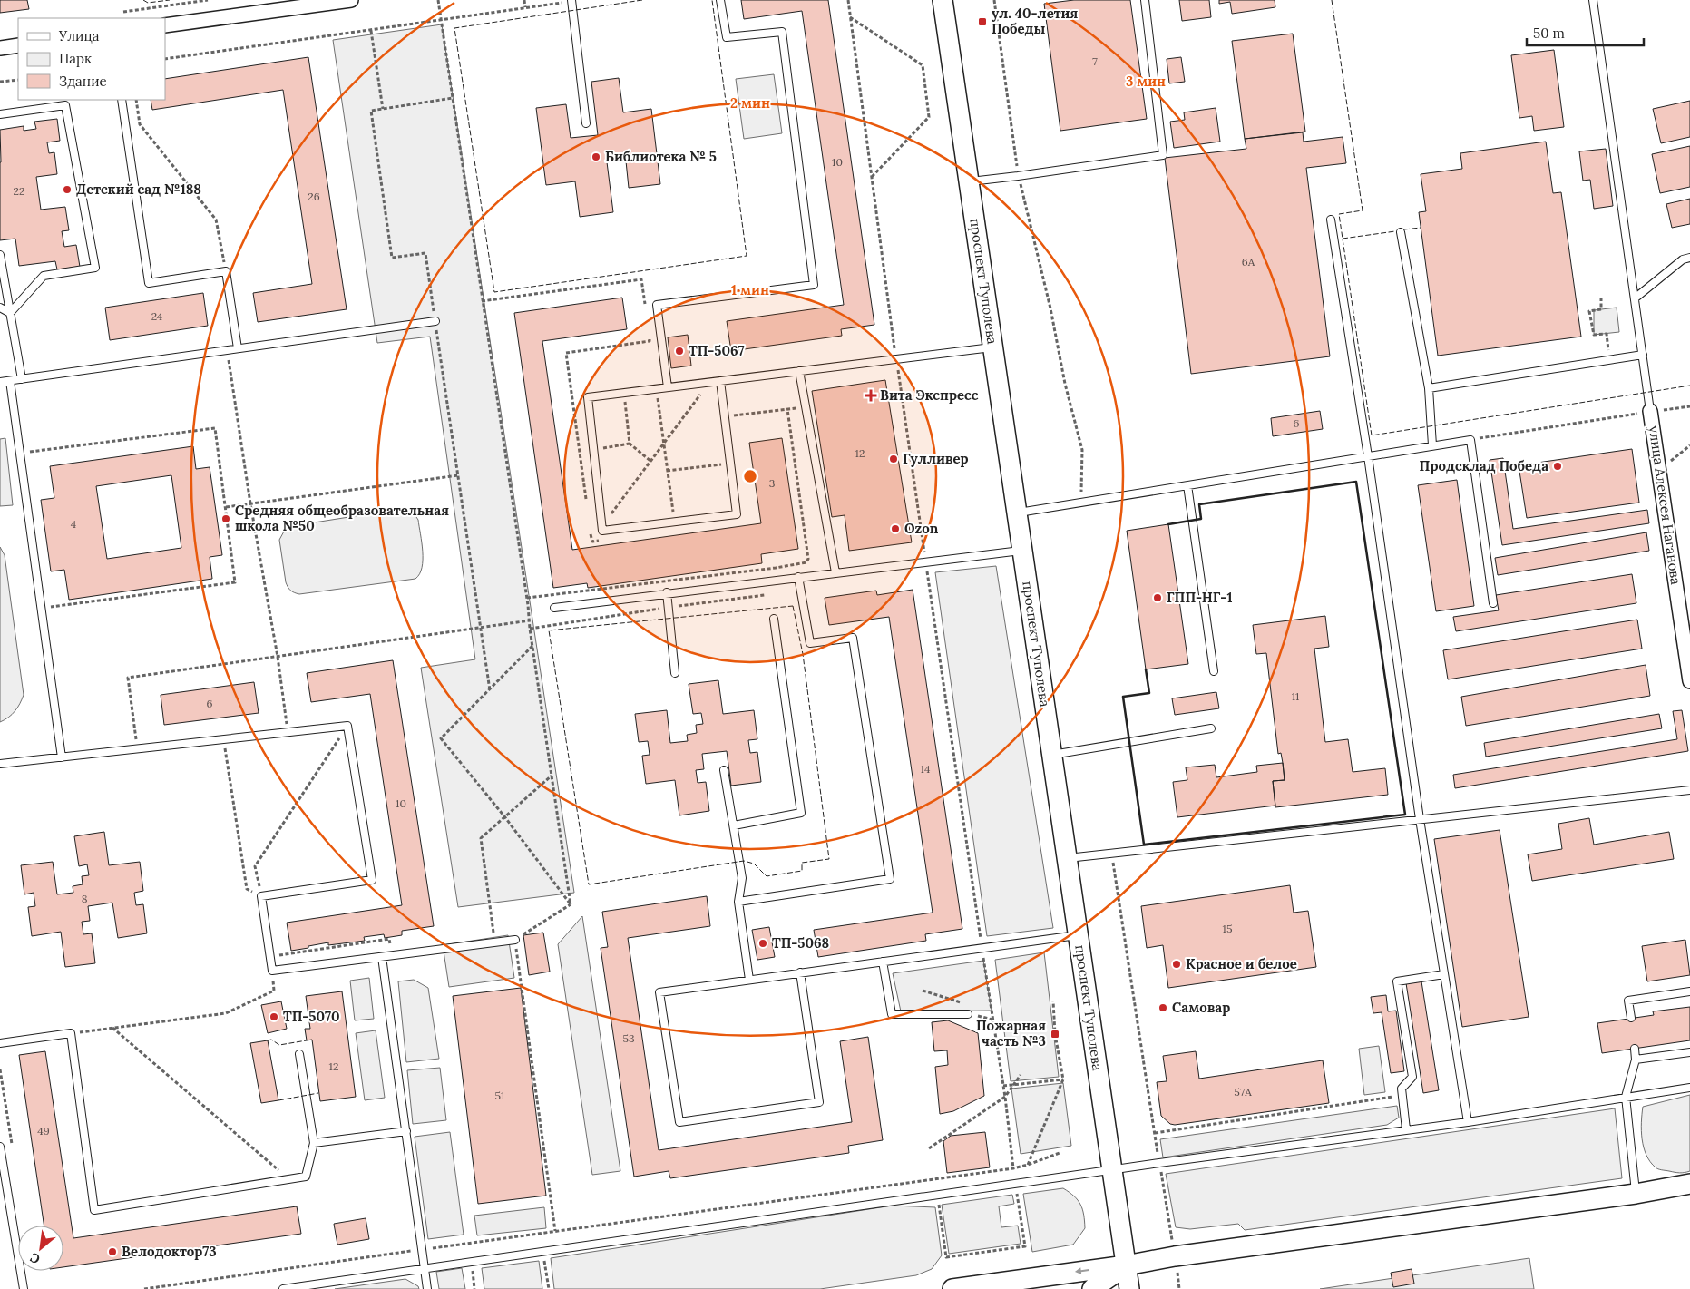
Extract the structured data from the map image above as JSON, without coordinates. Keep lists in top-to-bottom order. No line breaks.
{"streets":{"main road":["проспект Туполева"],"street":["улица Алексея Наганова"]},"places":{"transit":["ул. 40-летия Победы","Пожарная часть №3"],"other":["Библиотека № 5","Детский сад №188","ТП-5067","Гулливер","Продсклад Победа","Средняя общеобразовательная школа №50","Ozon","ГПП-НГ-1","ТП-5068","Красное и белое","Самовар","ТП-5070","Велодоктор73"],"health":["Вита Экспресс"]},"house_numbers":["7","10","22","26","6А","24","6","12","3","4","11","6","14","10","8","15","53","12","57А","51","49"],"legend":["Улица","Парк","Здание"],"scale_bar":"50 m","north":"bottom left","rings":["3 мин","2 мин","1 мин"]}
